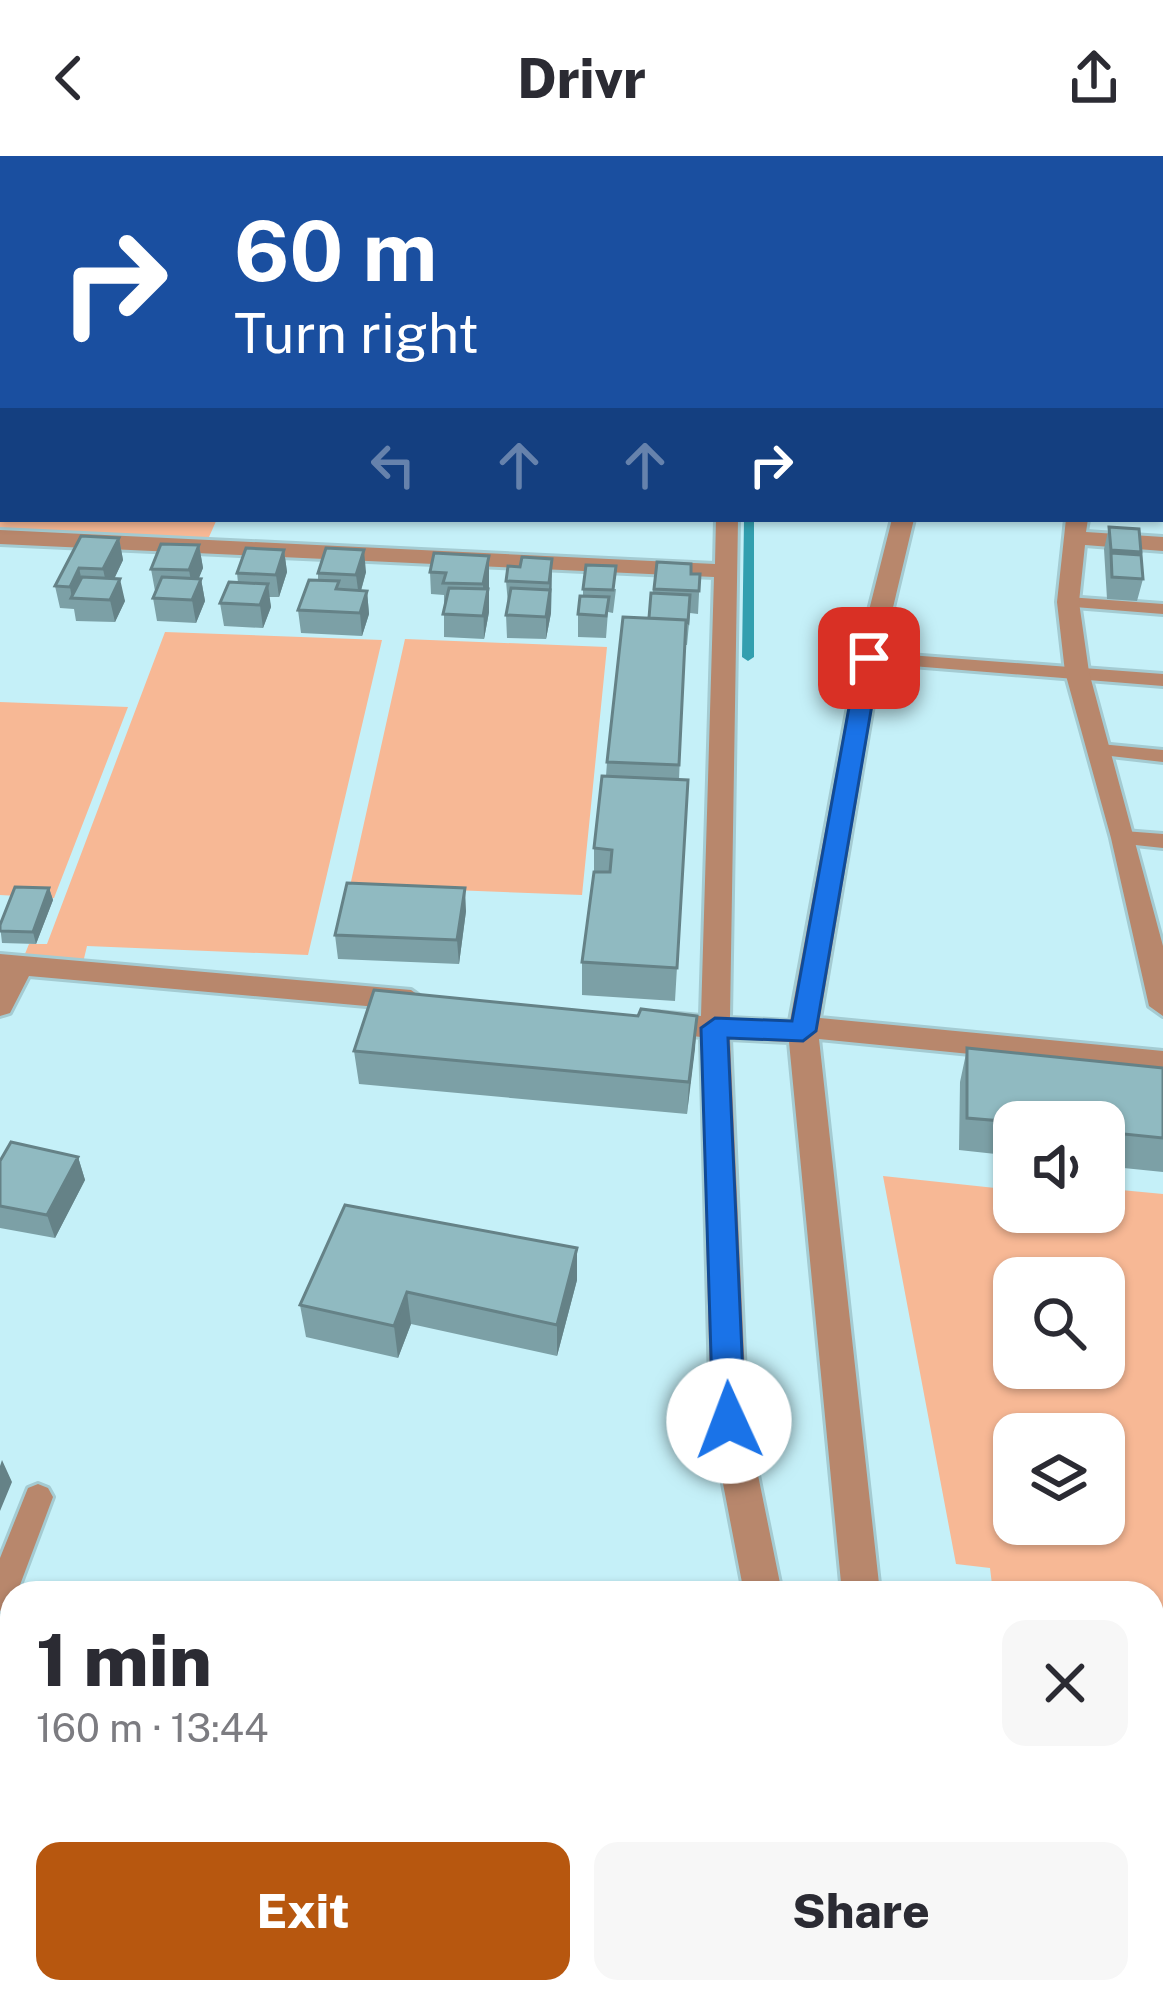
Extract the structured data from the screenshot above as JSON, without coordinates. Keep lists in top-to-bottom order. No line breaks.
{"page":{"header":"Drivr","turn":["60 m","Turn right"],"heading":["1 min","160 m · 13:44"],"buttons":["Exit","Share"]}}
